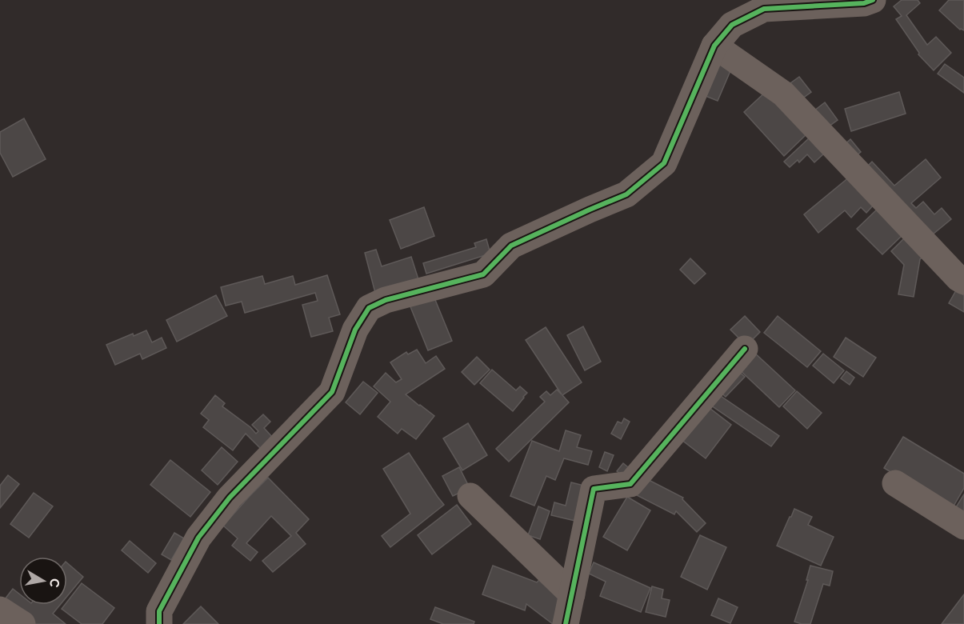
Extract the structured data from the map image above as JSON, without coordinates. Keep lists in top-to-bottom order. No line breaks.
{"north":"right"}
